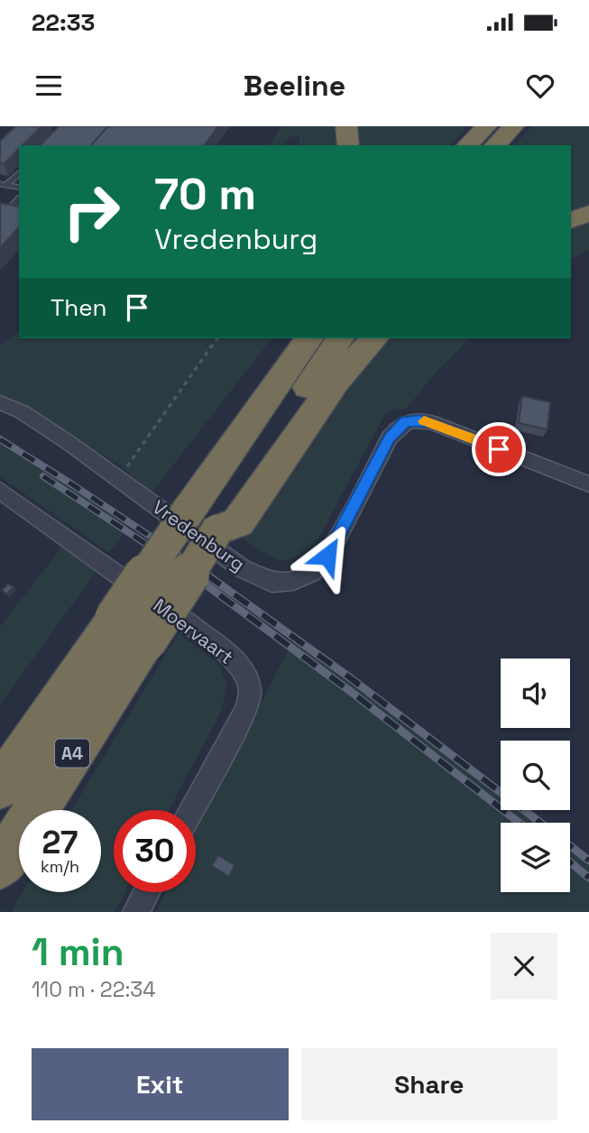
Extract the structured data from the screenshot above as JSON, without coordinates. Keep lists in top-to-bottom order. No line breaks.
{"streets":{"highway":["A4"],"street":["Vredenburg","Moervaart"]},"page":{"status":"22:33","header":"Beeline","turn":["70 m","Vredenburg"],"then":"Then","speed":"27 km/h","limit":"30","heading":["1 min","110 m · 22:34"],"buttons":["Exit","Share"]}}
